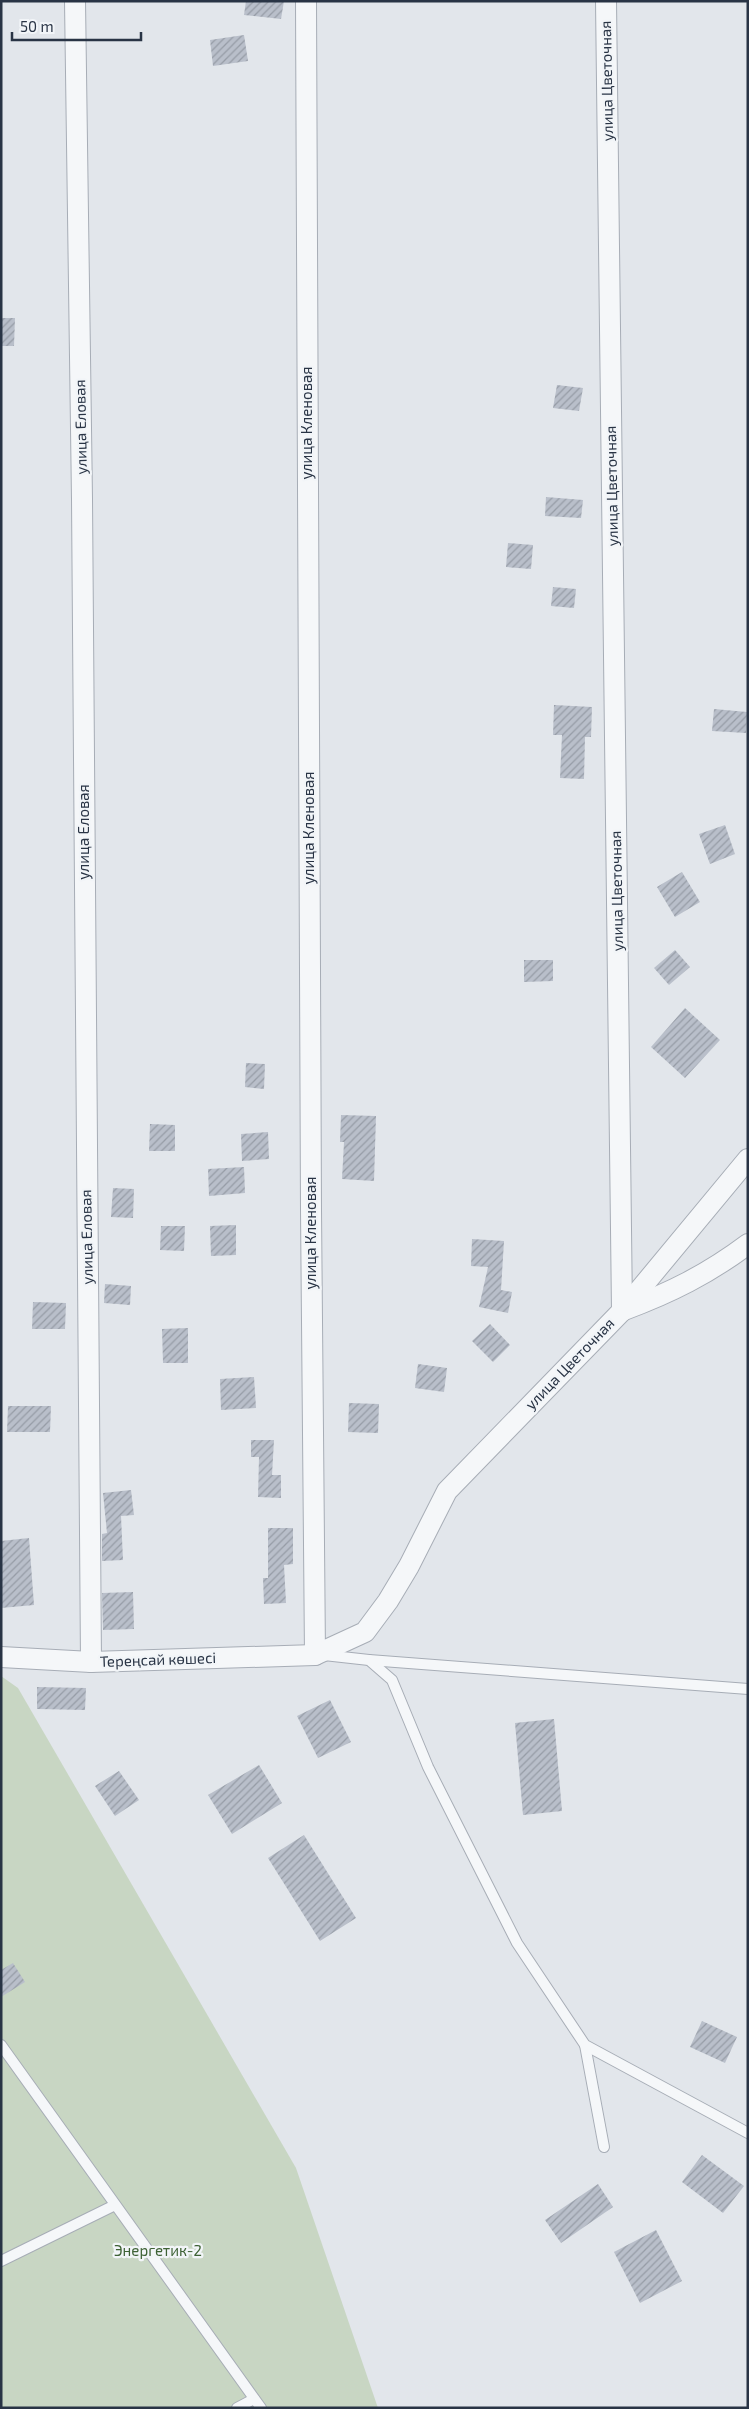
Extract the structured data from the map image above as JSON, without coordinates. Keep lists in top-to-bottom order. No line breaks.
{"streets":{"street":["улица Цветочная","улица Кленовая","улица Еловая","Тереңсай көшесі"]},"crossings":[["улица Цветочная","улица Кленовая"],["улица Цветочная","Тереңсай көшесі"],["улица Кленовая","Тереңсай көшесі"],["улица Еловая","Тереңсай көшесі"]],"parks":["Энергетик-2"],"scale_bar":"50 m"}
